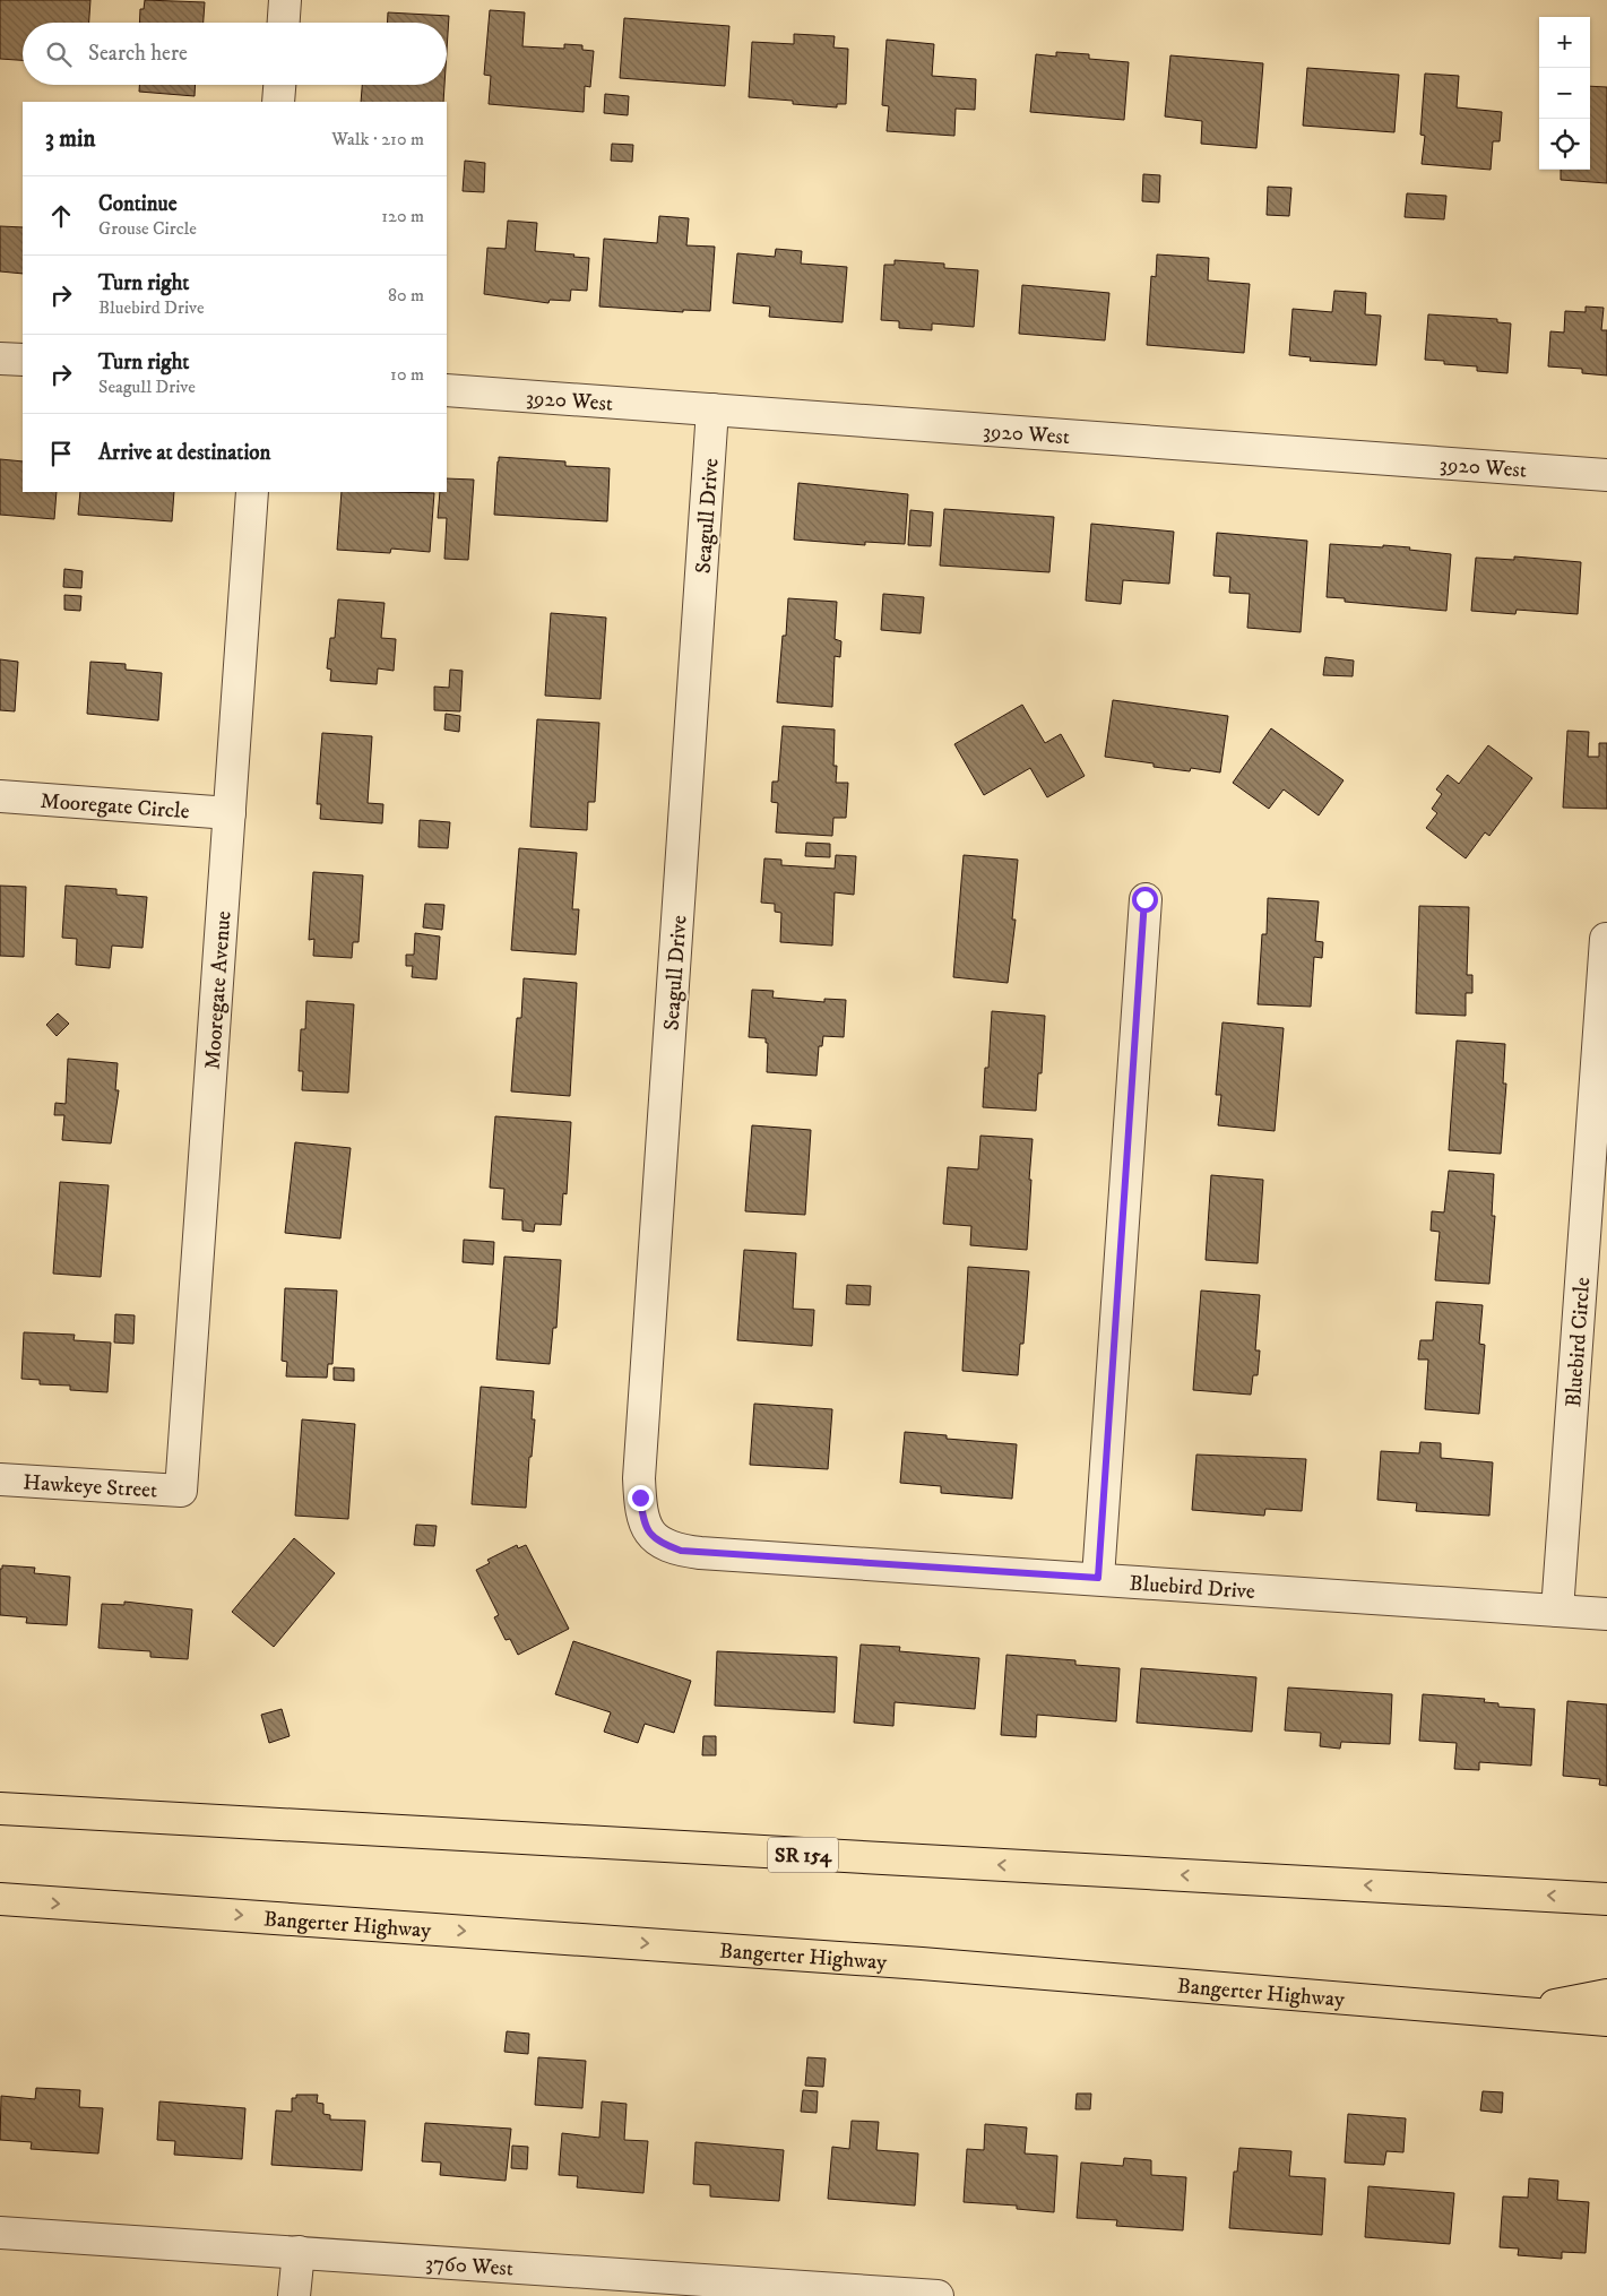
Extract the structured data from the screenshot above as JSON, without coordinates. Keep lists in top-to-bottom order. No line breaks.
{"streets":{"highway":["SR 154","Bangerter Highway"],"street":["3920 West","Seagull Drive","Mooregate Circle","Mooregate Avenue","Bluebird Circle","Hawkeye Street","Bluebird Drive","3760 West"]},"crossings":[["3920 West","Seagull Drive"],["Seagull Drive","Bluebird Drive"],["Mooregate Circle","Mooregate Avenue"],["Mooregate Avenue","Hawkeye Street"],["Bluebird Circle","Bluebird Drive"]],"page":{"map_buttons":["+","−"],"search":"Search here","heading":["3 min","Walk · 210 m"],"list":[["Continue","Grouse Circle","120 m"],["Turn right","Bluebird Drive","80 m"],["Turn right","Seagull Drive","10 m"],"Arrive at destination"]}}
